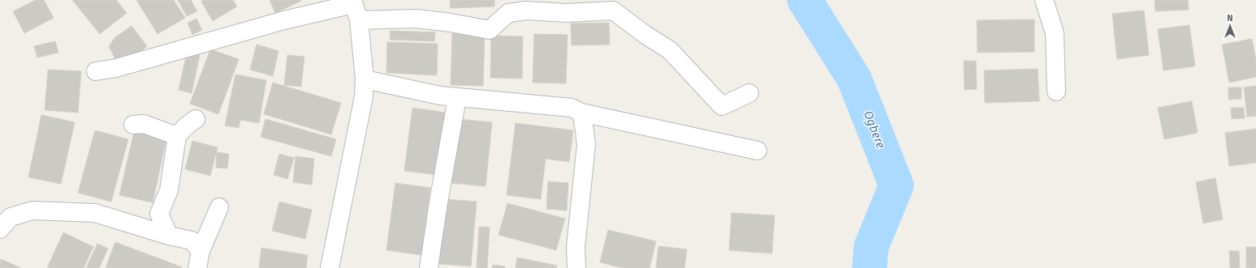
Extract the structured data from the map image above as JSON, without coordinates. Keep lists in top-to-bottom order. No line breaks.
{"water":["Ogbere"],"north":"top"}
